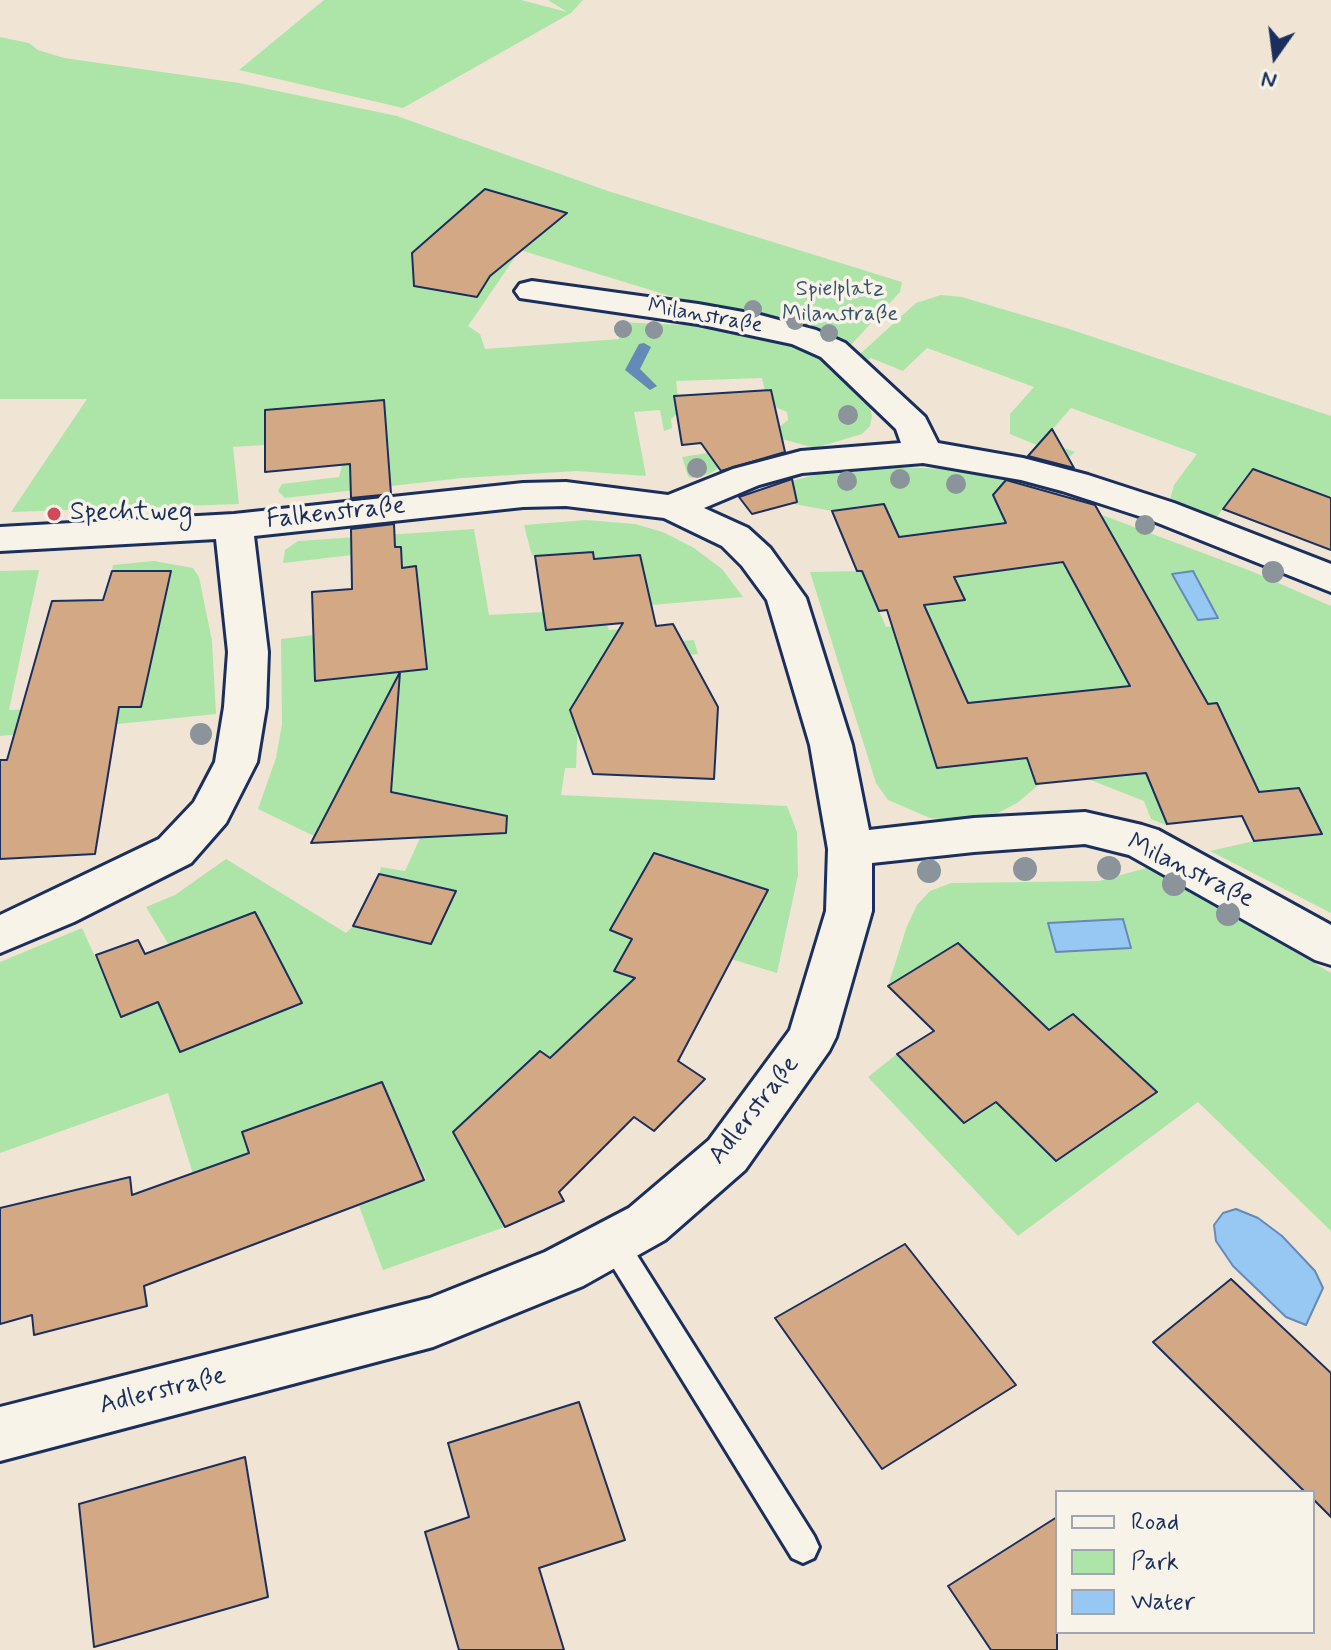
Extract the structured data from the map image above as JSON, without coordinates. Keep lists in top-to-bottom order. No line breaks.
{"streets":{"street":["Milanstraße","Falkenstraße","Adlerstraße"]},"crossings":[["Milanstraße","Adlerstraße"],["Falkenstraße","Adlerstraße"]],"parks":["Spielplatz Milanstraße"],"places":["Spechtweg"],"legend":["Road","Park","Water"],"north":"bottom"}
